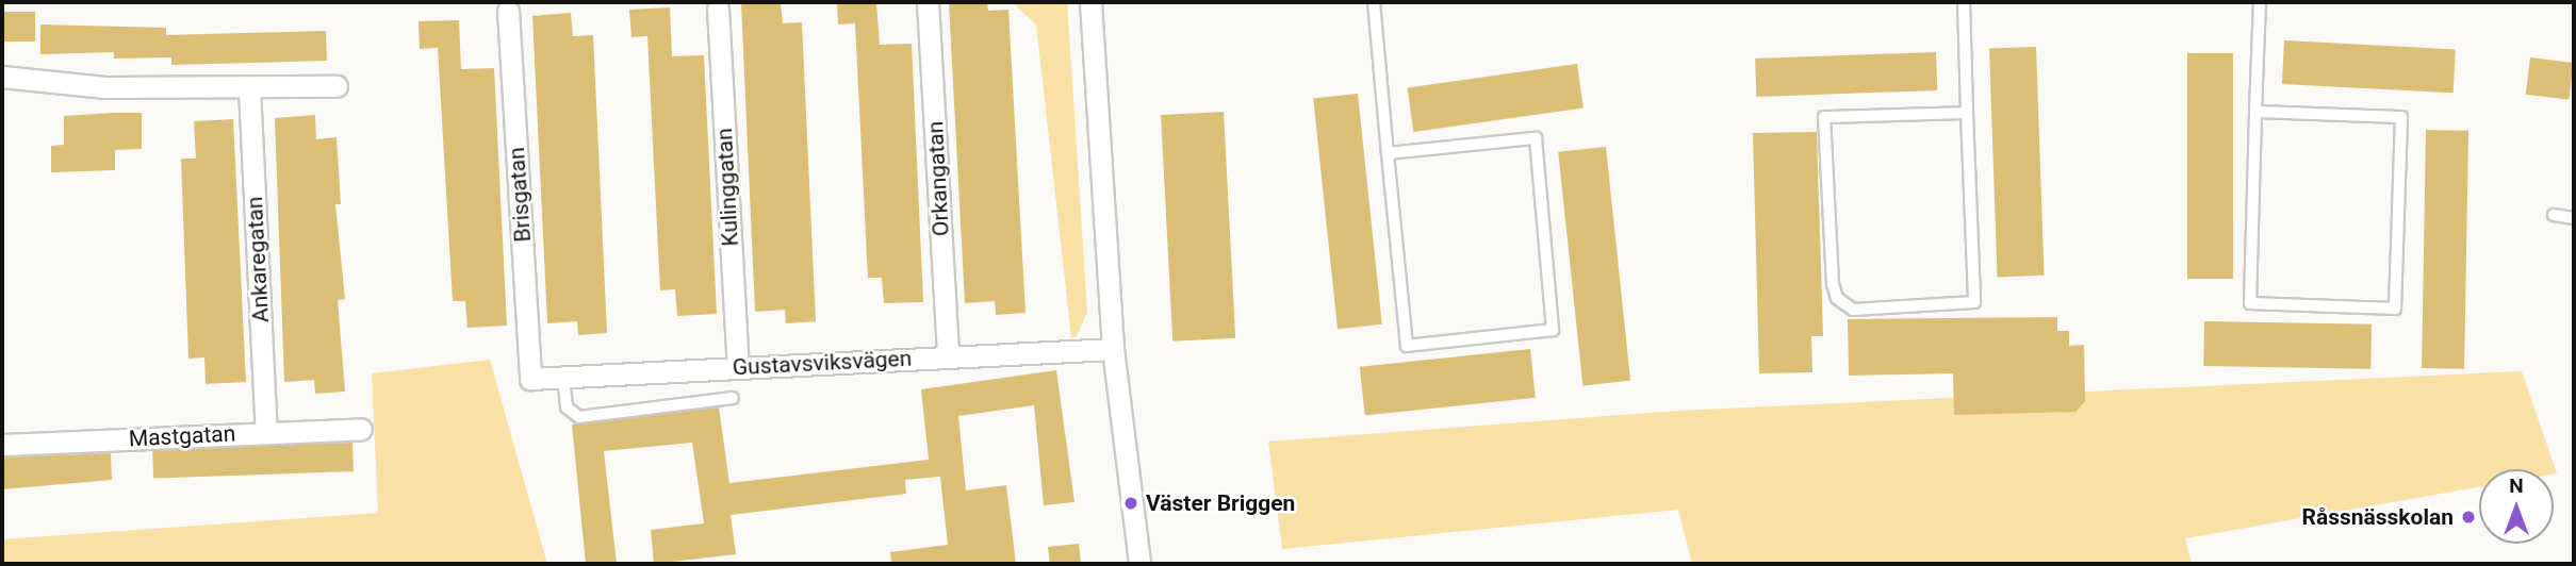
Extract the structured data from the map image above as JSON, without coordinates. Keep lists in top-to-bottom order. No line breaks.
{"streets":{"street":["Orkangatan","Kulinggatan","Brisgatan","Ankaregatan","Gustavsviksvägen","Mastgatan"]},"crossings":[["Orkangatan","Gustavsviksvägen"],["Kulinggatan","Gustavsviksvägen"],["Brisgatan","Gustavsviksvägen"],["Ankaregatan","Mastgatan"]],"places":["Väster Briggen","Råssnässkolan"],"north":"top"}
